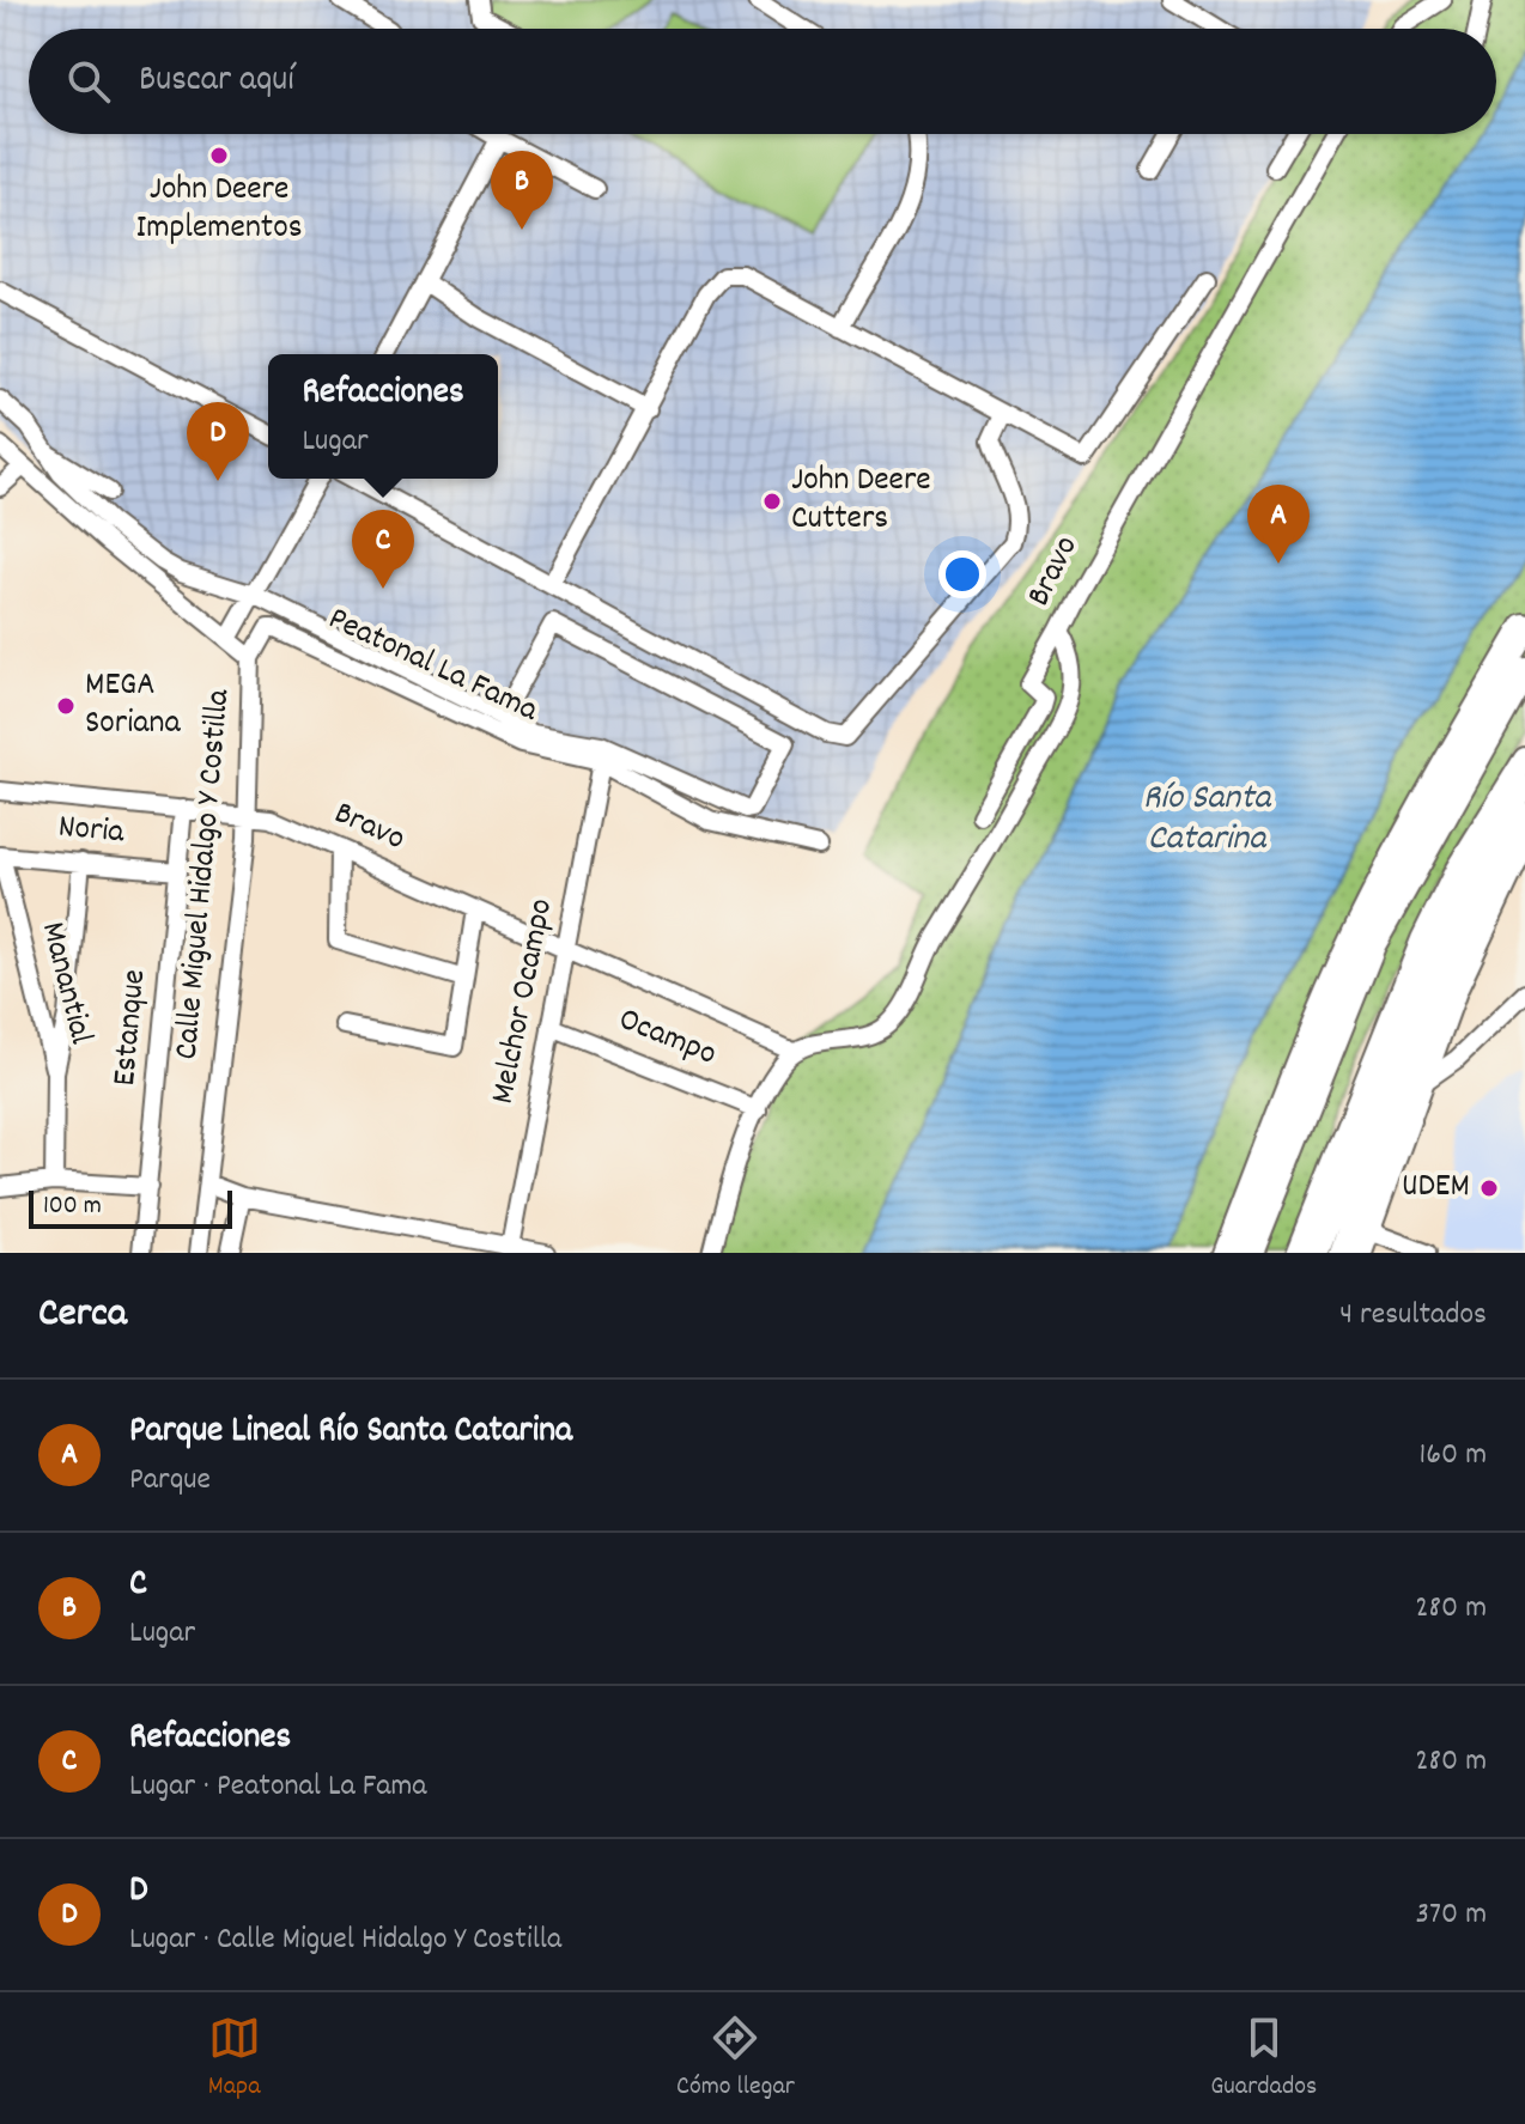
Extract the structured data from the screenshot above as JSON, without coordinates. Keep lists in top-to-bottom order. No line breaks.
{"streets":{"street":["Bravo","Peatonal La Fama","Noria","Calle Miguel Hidalgo Y Costilla","Manantial","Melchor Ocampo","Estanque","Ocampo"]},"crossings":[["Bravo","Calle Miguel Hidalgo Y Costilla"],["Bravo","Melchor Ocampo"],["Bravo","Estanque"],["Peatonal La Fama","Calle Miguel Hidalgo Y Costilla"],["Peatonal La Fama","Melchor Ocampo"],["Noria","Manantial"],["Noria","Estanque"],["Melchor Ocampo","Ocampo"]],"water":["Río Santa Catarina"],"places":["John Deere Implementos","John Deere Cutters","MEGA Soriana","UDEM"],"scale_bar":"100 m","page":{"search":"Buscar aquí","pins":["B","D","A","C"],"popup":["Refacciones","Lugar"],"scale":"100 m","heading":["Cerca","4 resultados"],"list":[{"mark":"A","name":"Parque Lineal Río Santa Catarina","note":"Parque","value":"160 m"},{"mark":"B","name":"C","note":"Lugar","value":"280 m"},{"mark":"C","name":"Refacciones","note":"Lugar · Peatonal La Fama","value":"280 m"},{"mark":"D","name":"D","note":"Lugar · Calle Miguel Hidalgo Y Costilla","value":"370 m"}],"nav":["Mapa","Cómo llegar","Guardados"]}}
